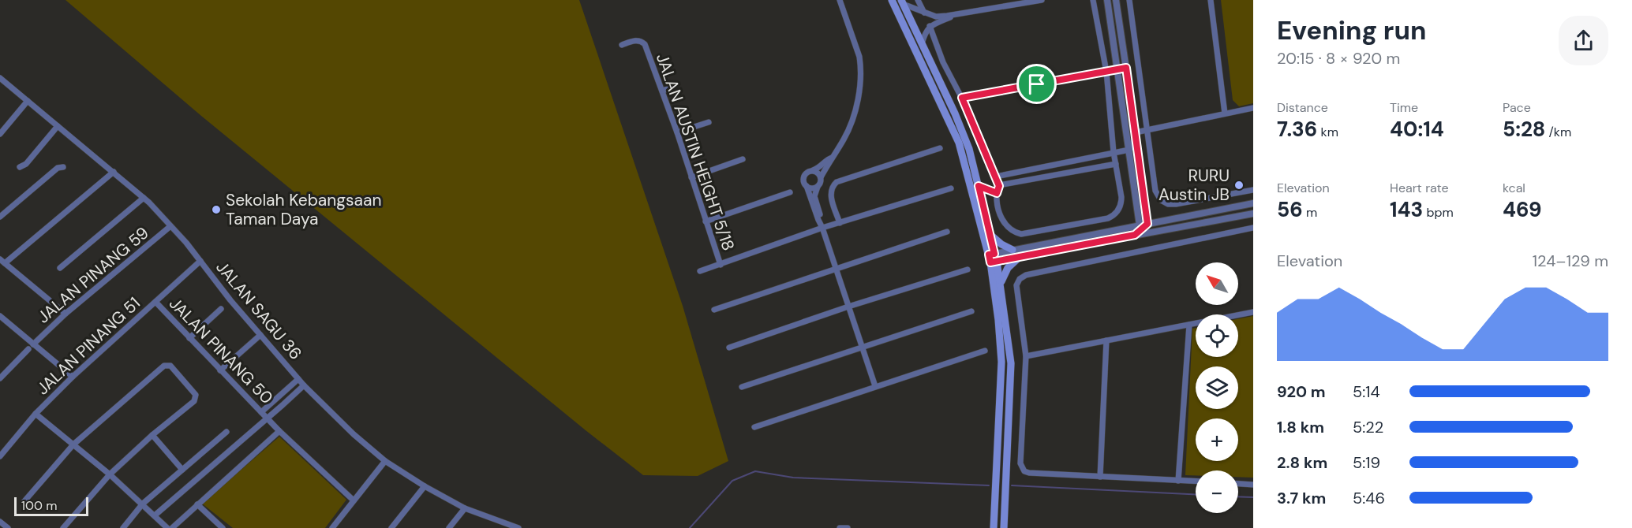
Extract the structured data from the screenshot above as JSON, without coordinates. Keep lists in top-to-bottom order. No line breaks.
{"streets":{"street":["JALAN AUSTIN HEIGHT 5/18","JALAN PINANG 59","JALAN SAGU 36","JALAN PINANG 51","JALAN PINANG 50"]},"crossings":[["JALAN PINANG 59","JALAN SAGU 36"],["JALAN SAGU 36","JALAN PINANG 51"],["JALAN PINANG 51","JALAN PINANG 50"]],"places":["RURU Austin JB","Sekolah Kebangsaan Taman Daya"],"scale_bar":"100 m","north":"top left","page":{"heading":["Evening run","20:15 · 8 × 920 m"],"stats":[["Distance","7.36 km"],["Time","40:14"],["Pace","5:28 /km"],["Elevation","56 m"],["Heart rate","143 bpm"],["kcal","469"]],"chart":["Elevation","124–129 m"],"map_buttons":["+","−"],"list":[{"name":"920 m","note":"5:14"},{"name":"1.8 km","note":"5:22"},{"name":"2.8 km","note":"5:19"},{"name":"3.7 km","note":"5:46"}],"scale":"100 m"}}
